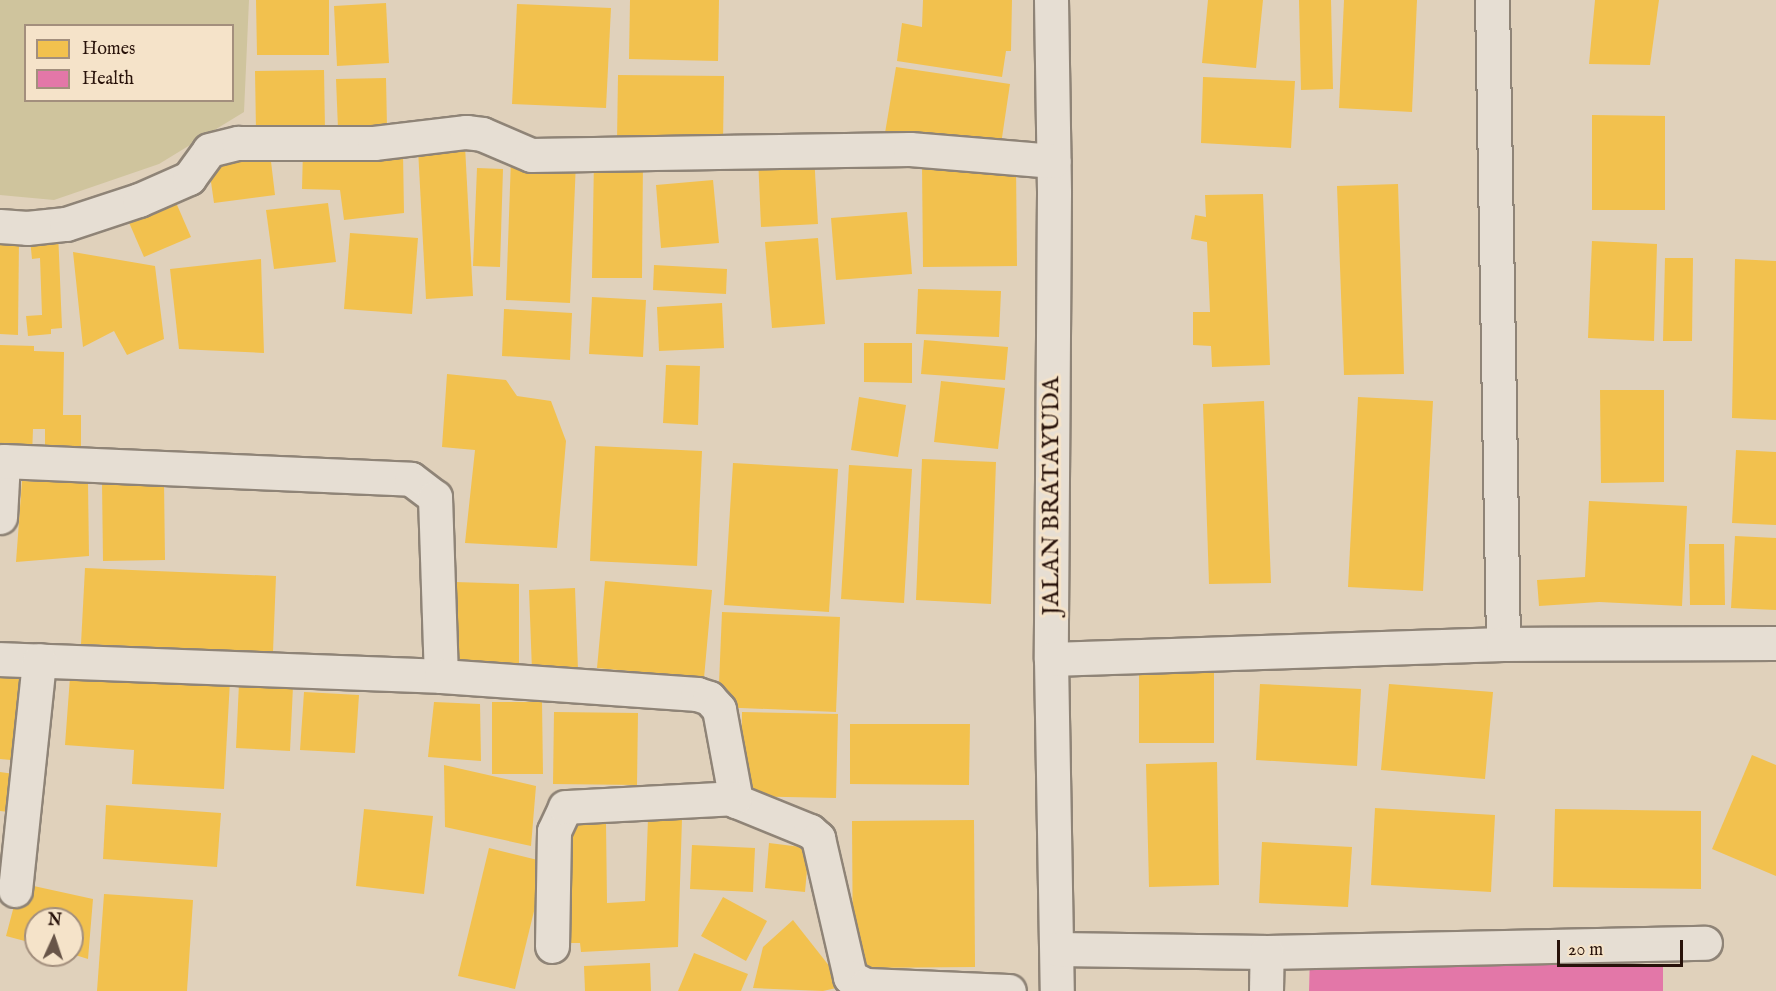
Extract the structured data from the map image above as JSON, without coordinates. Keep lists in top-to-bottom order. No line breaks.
{"streets":{"street":["JALAN BRATAYUDA"]},"legend":["Homes","Health"],"scale_bar":"20 m","north":"top"}
